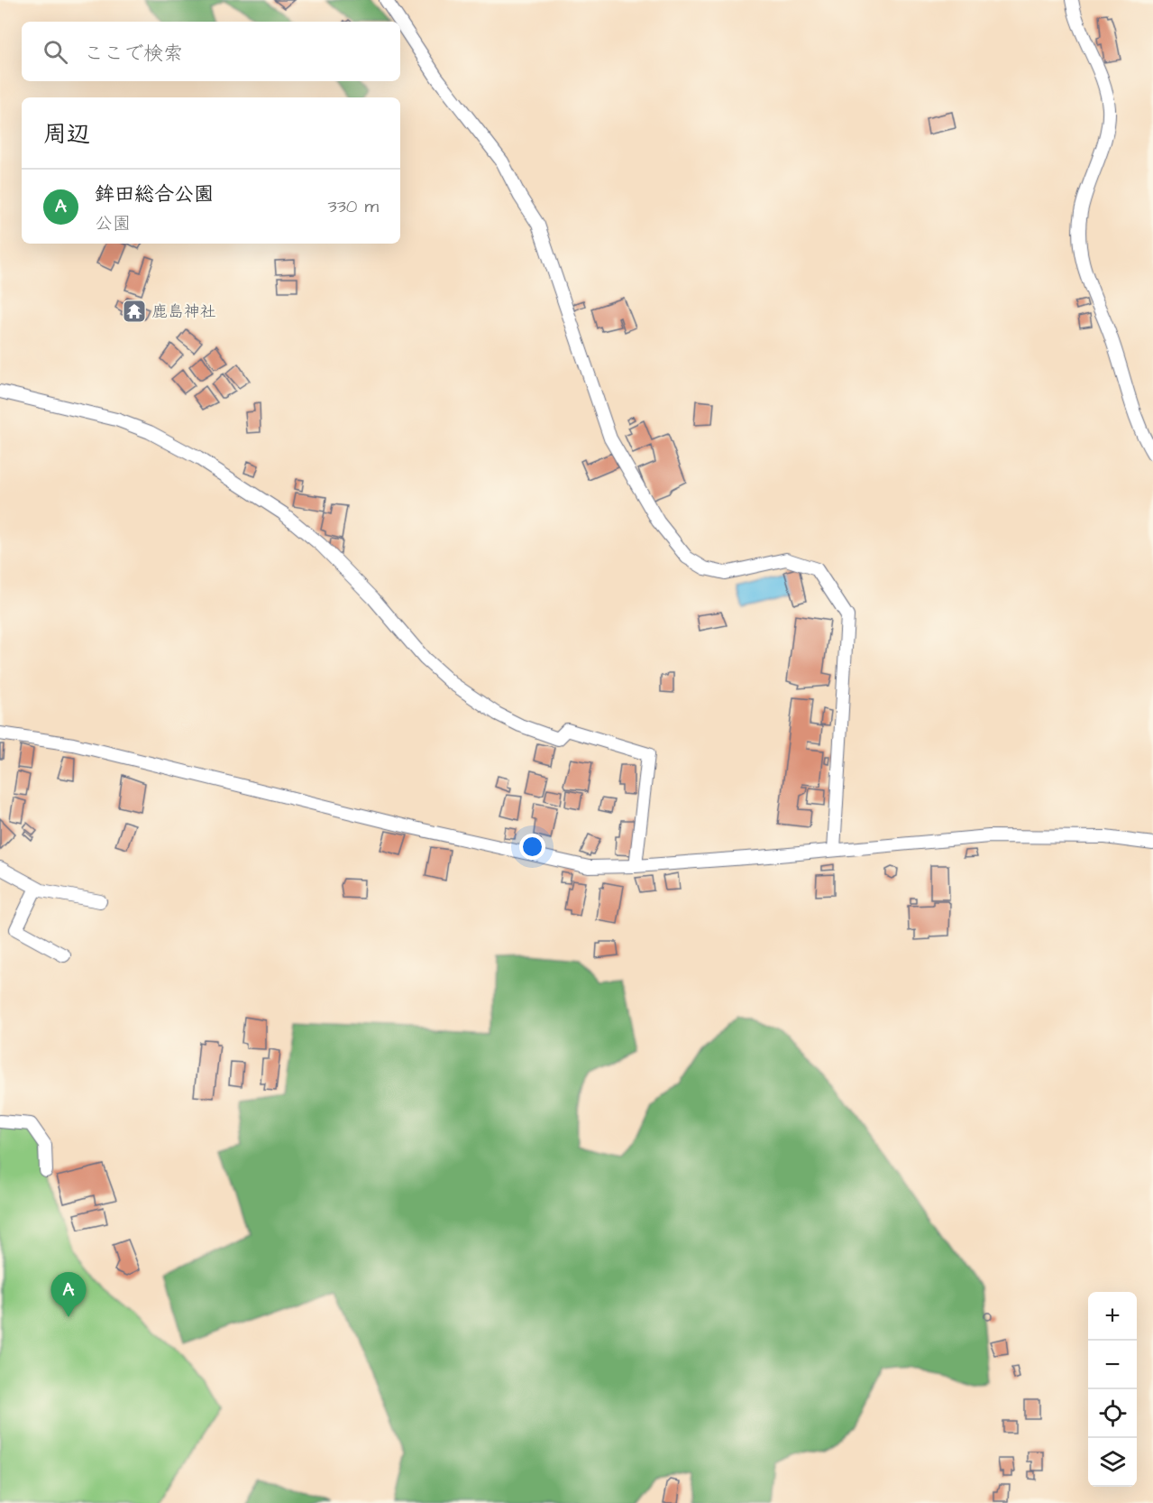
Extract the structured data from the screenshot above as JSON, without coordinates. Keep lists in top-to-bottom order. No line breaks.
{"places":{"temple":["鹿島神社"]},"page":{"search":"ここで検索","heading":"周辺","list":[{"mark":"A","name":"鉾田総合公園","note":"公園","value":"330 m"}],"pins":"A","map_buttons":["+","−"]}}
